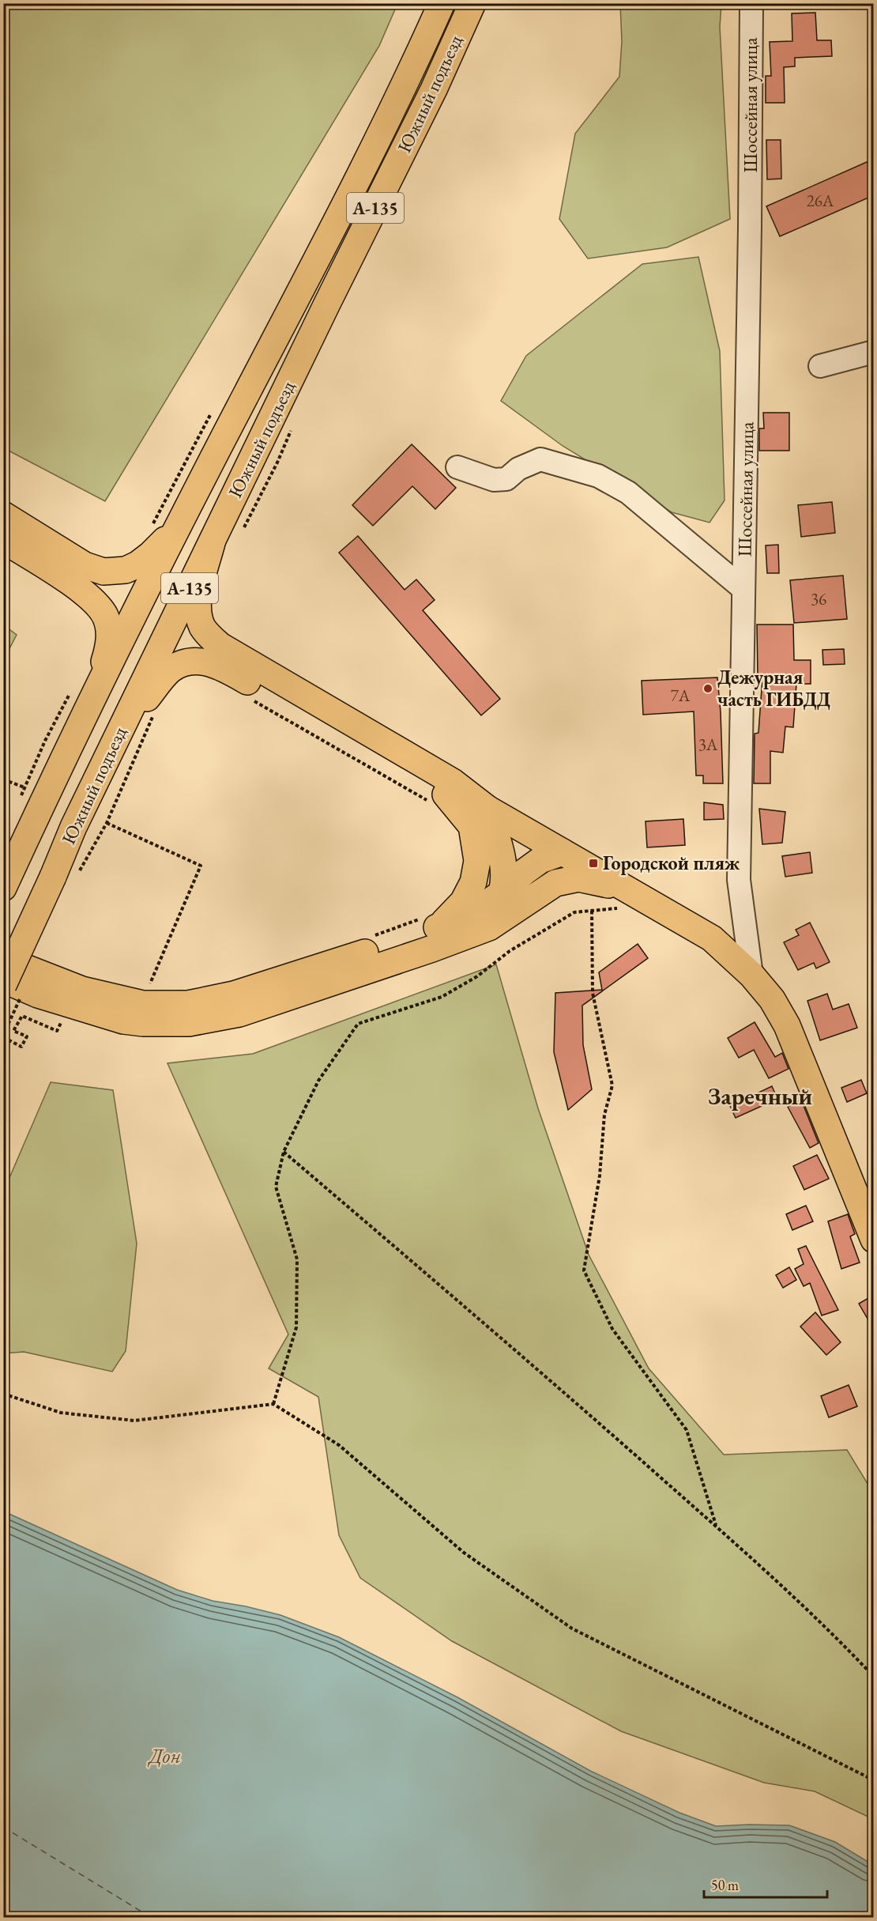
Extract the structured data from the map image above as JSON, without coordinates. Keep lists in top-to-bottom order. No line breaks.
{"streets":{"main road":["Южный подъезд","А-135"],"street":["Шоссейная улица"]},"districts":["Заречный"],"water":["Дон"],"places":{"other":["Дежурная часть ГИБДД"],"transit":["Городской пляж"]},"house_numbers":["26А","36","7А","3А"],"scale_bar":"50 m"}
